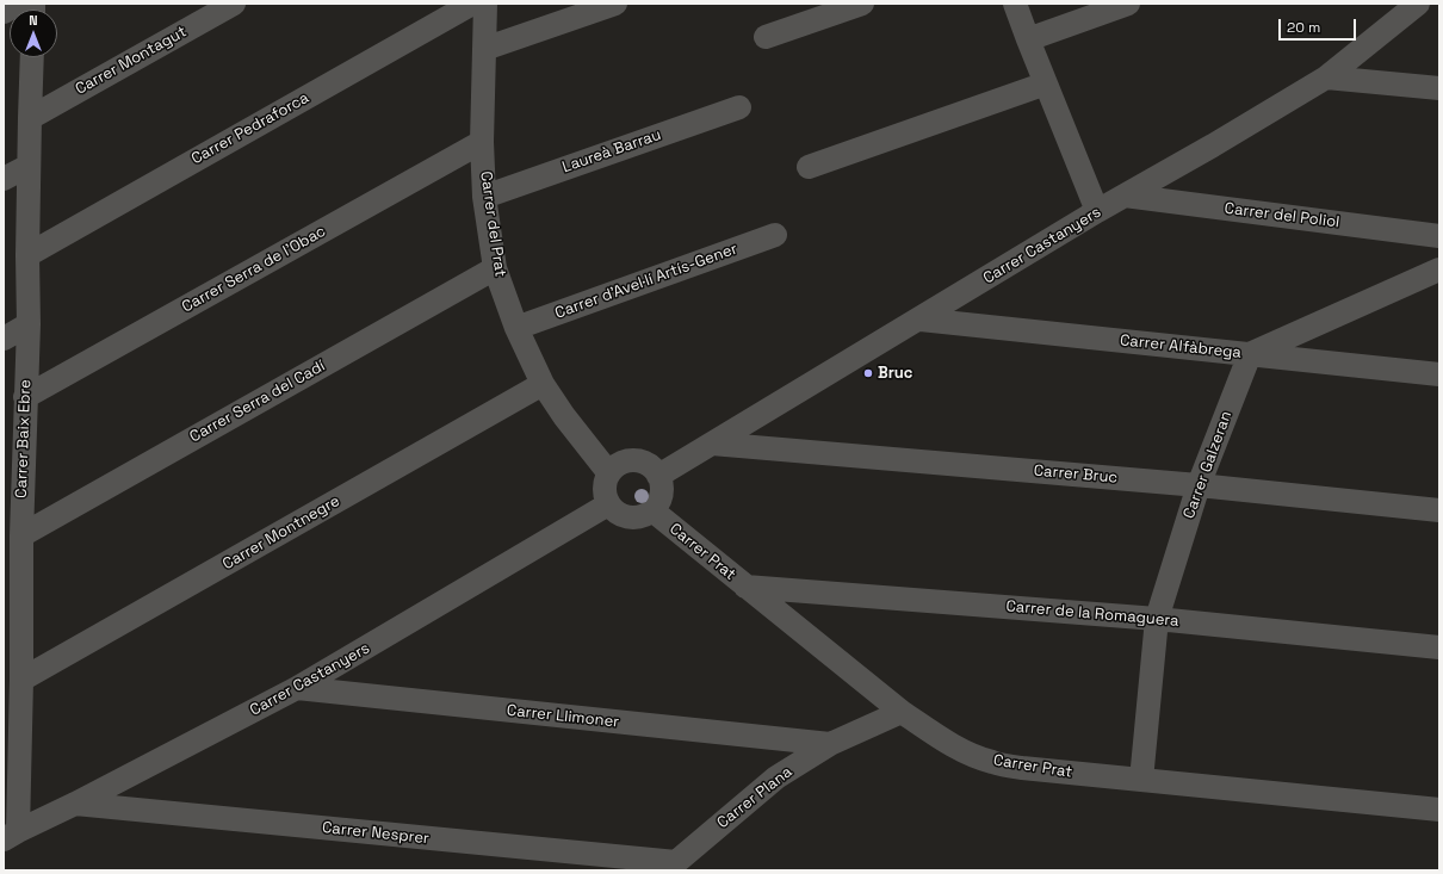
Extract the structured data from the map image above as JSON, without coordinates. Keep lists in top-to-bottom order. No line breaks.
{"streets":{"street":["Carrer Montagut","Carrer Pedraforca","Laureà Barrau","Carrer del Poliol","Carrer del Prat","Carrer Castanyers","Carrer Serra de l'Obac","Carrer d'Avel·lí Artís-Gener","Carrer Alfàbrega","Carrer Serra del Cadí","Carrer Baix Ebre","Carrer Galzeran","Carrer Bruc","Carrer Montnegre","Carrer Prat","Carrer de la Romaguera","Carrer Llimoner","Carrer Plana","Carrer Nesprer"]},"crossings":[["Carrer Montagut","Carrer Baix Ebre"],["Carrer Pedraforca","Carrer Baix Ebre"],["Laureà Barrau","Carrer del Prat"],["Carrer del Poliol","Carrer Castanyers"],["Carrer del Prat","Carrer Castanyers"],["Carrer del Prat","Carrer Serra de l'Obac"],["Carrer del Prat","Carrer d'Avel·lí Artís-Gener"],["Carrer del Prat","Carrer Serra del Cadí"],["Carrer del Prat","Carrer Montnegre"],["Carrer del Prat","Carrer Prat"],["Carrer Castanyers","Carrer Alfàbrega"],["Carrer Castanyers","Carrer Baix Ebre"],["Carrer Castanyers","Carrer Bruc"],["Carrer Castanyers","Carrer Prat"],["Carrer Castanyers","Carrer Llimoner"],["Carrer Castanyers","Carrer Nesprer"],["Carrer Serra de l'Obac","Carrer Baix Ebre"],["Carrer Alfàbrega","Carrer Galzeran"],["Carrer Serra del Cadí","Carrer Baix Ebre"],["Carrer Baix Ebre","Carrer Montnegre"],["Carrer Galzeran","Carrer Bruc"],["Carrer Galzeran","Carrer Prat"],["Carrer Galzeran","Carrer de la Romaguera"],["Carrer Prat","Carrer de la Romaguera"],["Carrer Prat","Carrer Plana"],["Carrer Llimoner","Carrer Plana"],["Carrer Plana","Carrer Nesprer"]],"places":["Bruc"],"scale_bar":"20 m","north":"top"}
